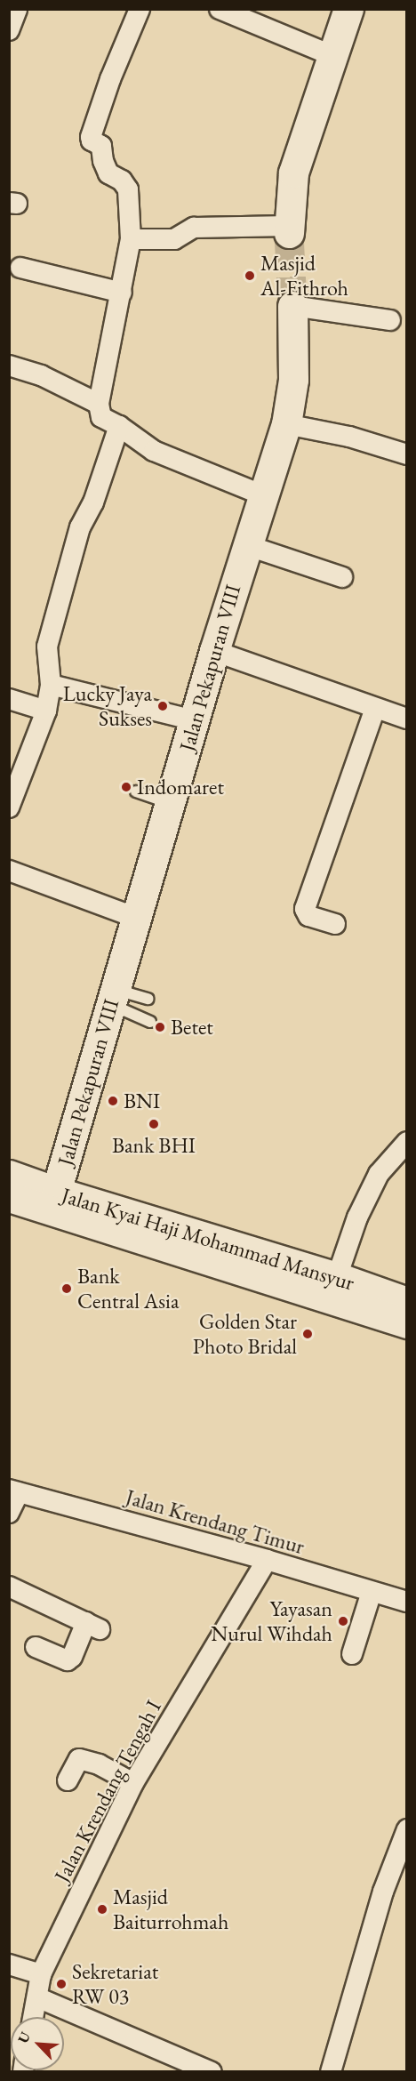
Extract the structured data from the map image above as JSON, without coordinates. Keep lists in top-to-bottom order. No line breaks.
{"streets":{"street":["Jalan Pekapuran VIII","Jalan Kyai Haji Mohammad Mansyur","Jalan Krendang Timur","Jalan Krendang Tengah I"]},"crossings":[["Jalan Pekapuran VIII","Jalan Kyai Haji Mohammad Mansyur"],["Jalan Krendang Timur","Jalan Krendang Tengah I"]],"places":["Masjid Al-Fithroh","Lucky Jaya Sukses","Indomaret","Betet","BNI","Bank BHI","Bank Central Asia","Golden Star Photo Bridal","Yayasan Nurul Wihdah","Masjid Baiturrohmah","Sekretariat RW 03"],"north":"top left"}
